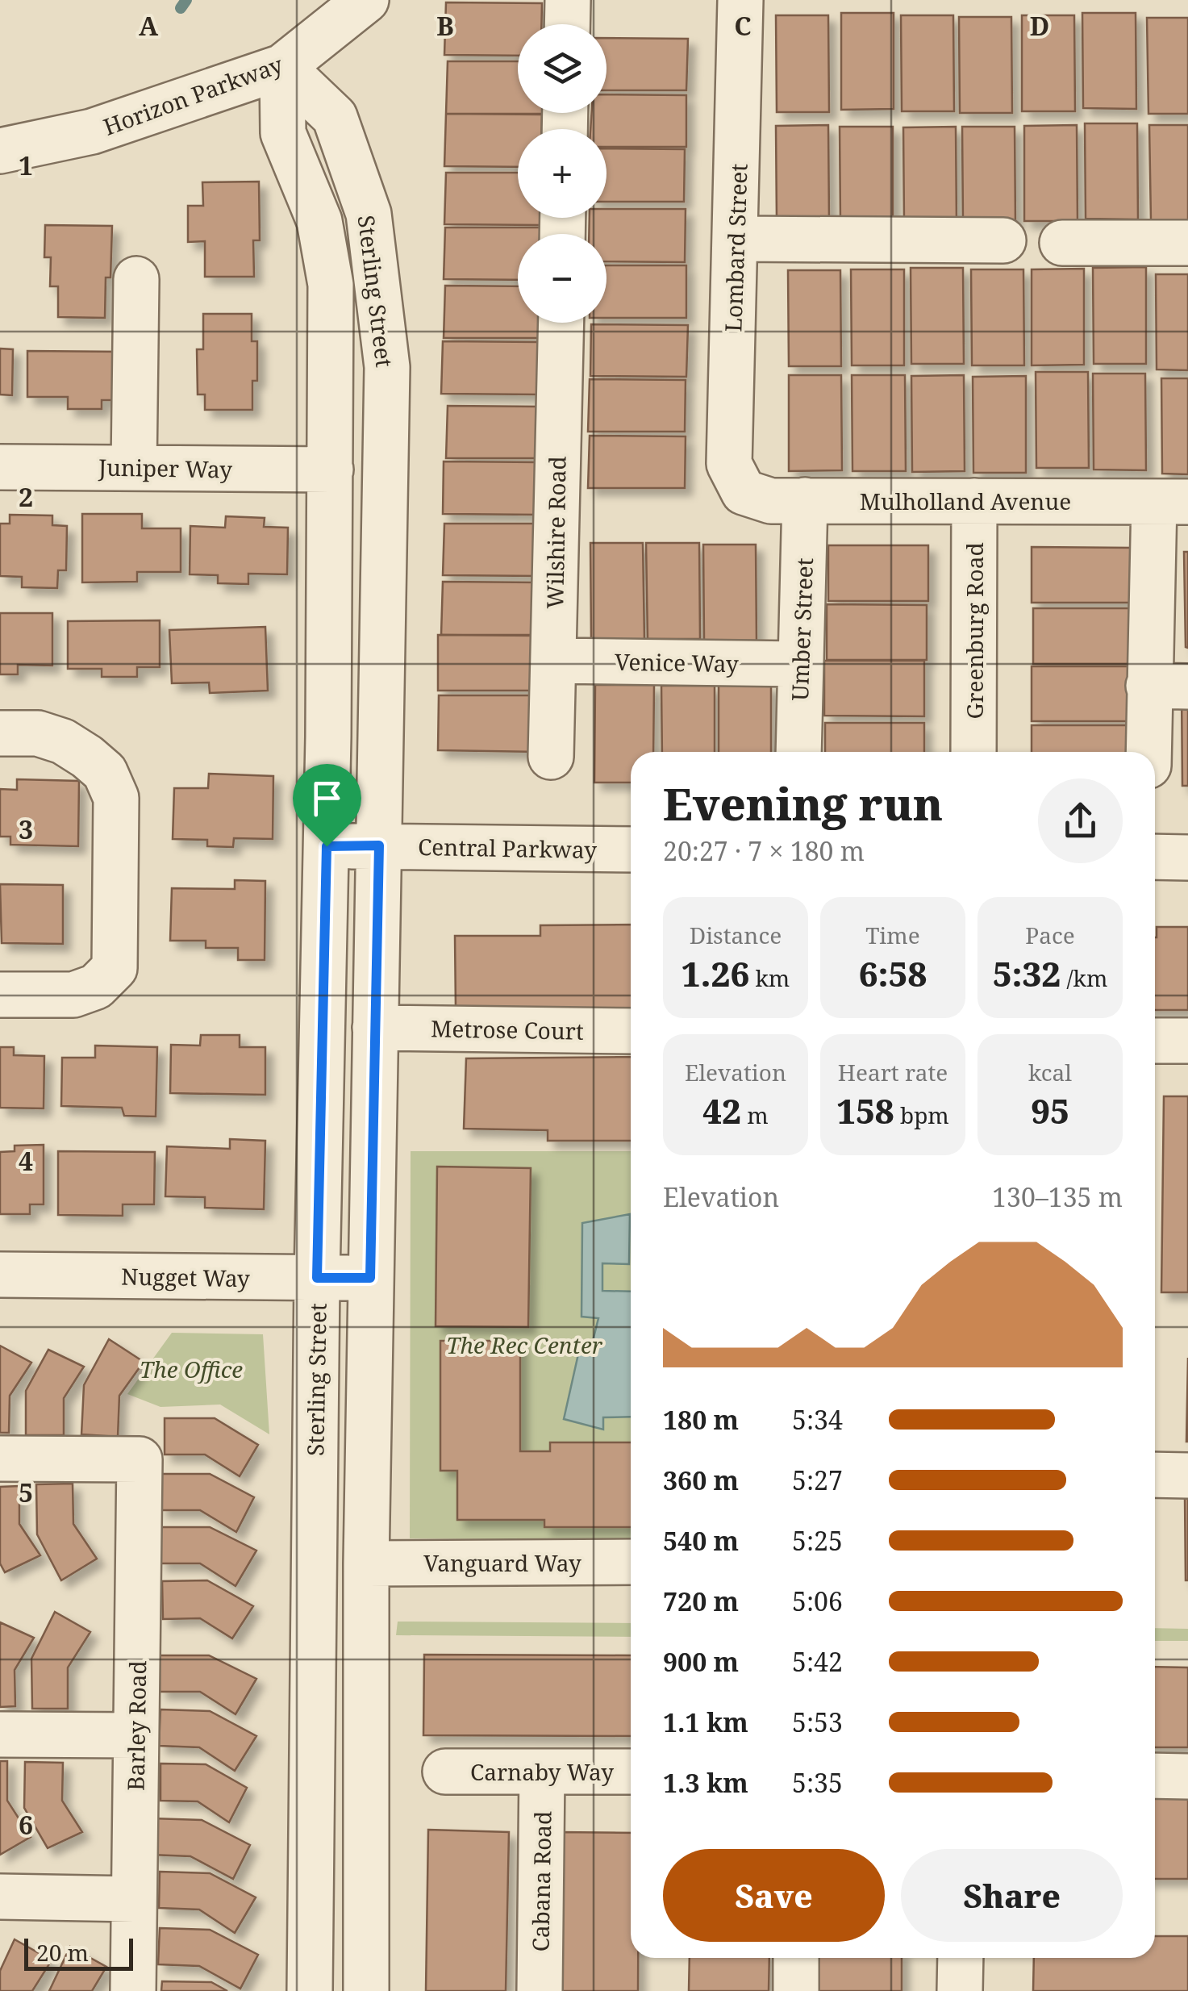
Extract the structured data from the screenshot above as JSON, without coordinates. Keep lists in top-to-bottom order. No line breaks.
{"streets":{"street":["Horizon Parkway","Lombard Street","Sterling Street","Juniper Way","Mulholland Avenue","Wilshire Road","Umber Street","Greenburg Road","Venice Way","Central Parkway","Metrose Court","Nugget Way","Vanguard Way","Barley Road","Carnaby Way","Cabana Road"]},"crossings":[["Horizon Parkway","Sterling Street"],["Lombard Street","Mulholland Avenue"],["Sterling Street","Juniper Way"],["Sterling Street","Central Parkway"],["Sterling Street","Metrose Court"],["Sterling Street","Nugget Way"],["Sterling Street","Vanguard Way"],["Mulholland Avenue","Umber Street"],["Mulholland Avenue","Greenburg Road"],["Wilshire Road","Venice Way"],["Umber Street","Venice Way"],["Carnaby Way","Cabana Road"]],"parks":["The Rec Center","The Office"],"scale_bar":"20 m","page":{"map_buttons":["+","−"],"heading":["Evening run","20:27 · 7 × 180 m"],"stats":[["Distance","1.26 km"],["Time","6:58"],["Pace","5:32 /km"],["Elevation","42 m"],["Heart rate","158 bpm"],["kcal","95"]],"chart":["Elevation","130–135 m"],"list":[{"name":"180 m","note":"5:34"},{"name":"360 m","note":"5:27"},{"name":"540 m","note":"5:25"},{"name":"720 m","note":"5:06"},{"name":"900 m","note":"5:42"},{"name":"1.1 km","note":"5:53"},{"name":"1.3 km","note":"5:35"}],"buttons":["Save","Share"],"scale":"20 m"},"grid":{"columns":["A","B","C","D"],"rows":["1","2","3","4","5","6"]}}
